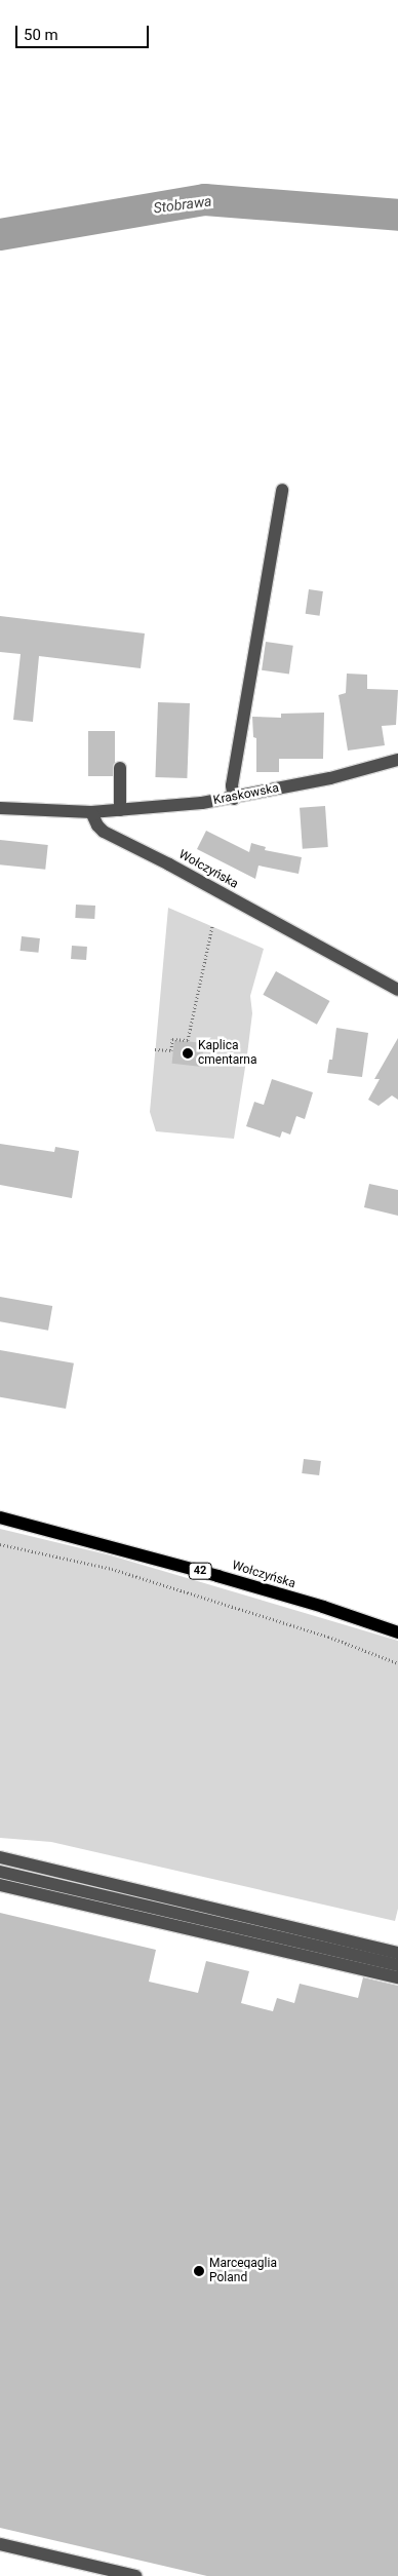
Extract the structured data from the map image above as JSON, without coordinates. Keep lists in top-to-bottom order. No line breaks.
{"streets":{"main road":["Wołczyńska","42"],"street":["Kraskowska"]},"crossings":[["Kraskowska","Wołczyńska"]],"water":["Stobrawa"],"places":["Kaplica cmentarna","Marcegaglia Poland"],"scale_bar":"50 m"}
